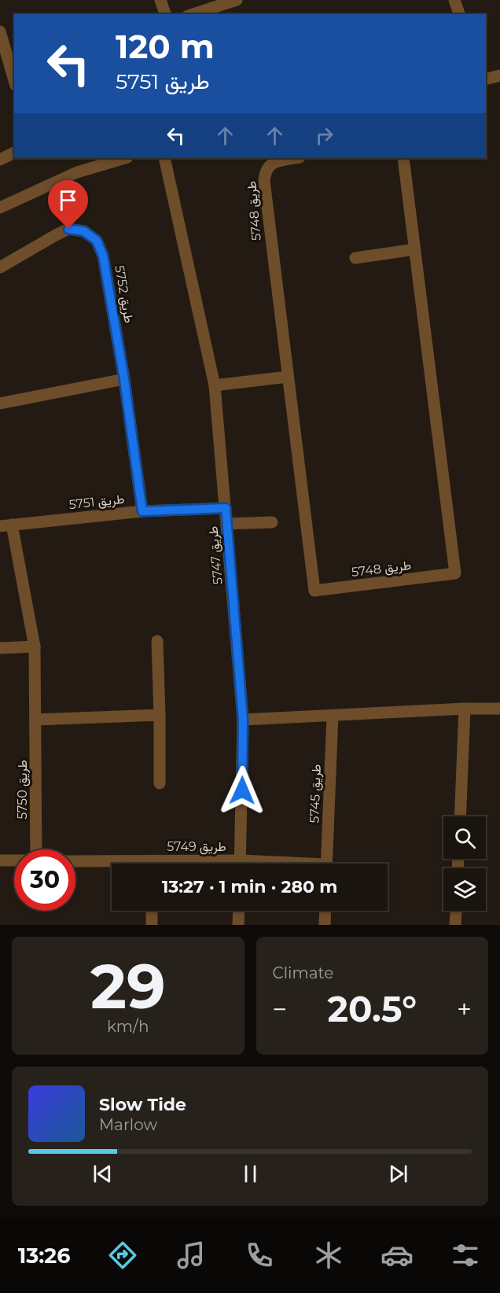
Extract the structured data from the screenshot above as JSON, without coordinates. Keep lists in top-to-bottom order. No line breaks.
{"streets":{"street":["طريق 5748","طريق 5752","طريق 5751","طريق 5747","طريق 5750","طريق 5745","طريق 5749"]},"crossings":[["طريق 5752","طريق 5751"],["طريق 5751","طريق 5747"],["طريق 5751","طريق 5750"]],"page":{"turn":["120 m","طريق 5751"],"limit":"30","trip":"13:27 · 1 min · 280 m","tile":[["29","km/h"],"Climate"],"heat":["−","20.5°","+"],"song":["Slow Tide","Marlow"],"tabs":"13:26"}}
